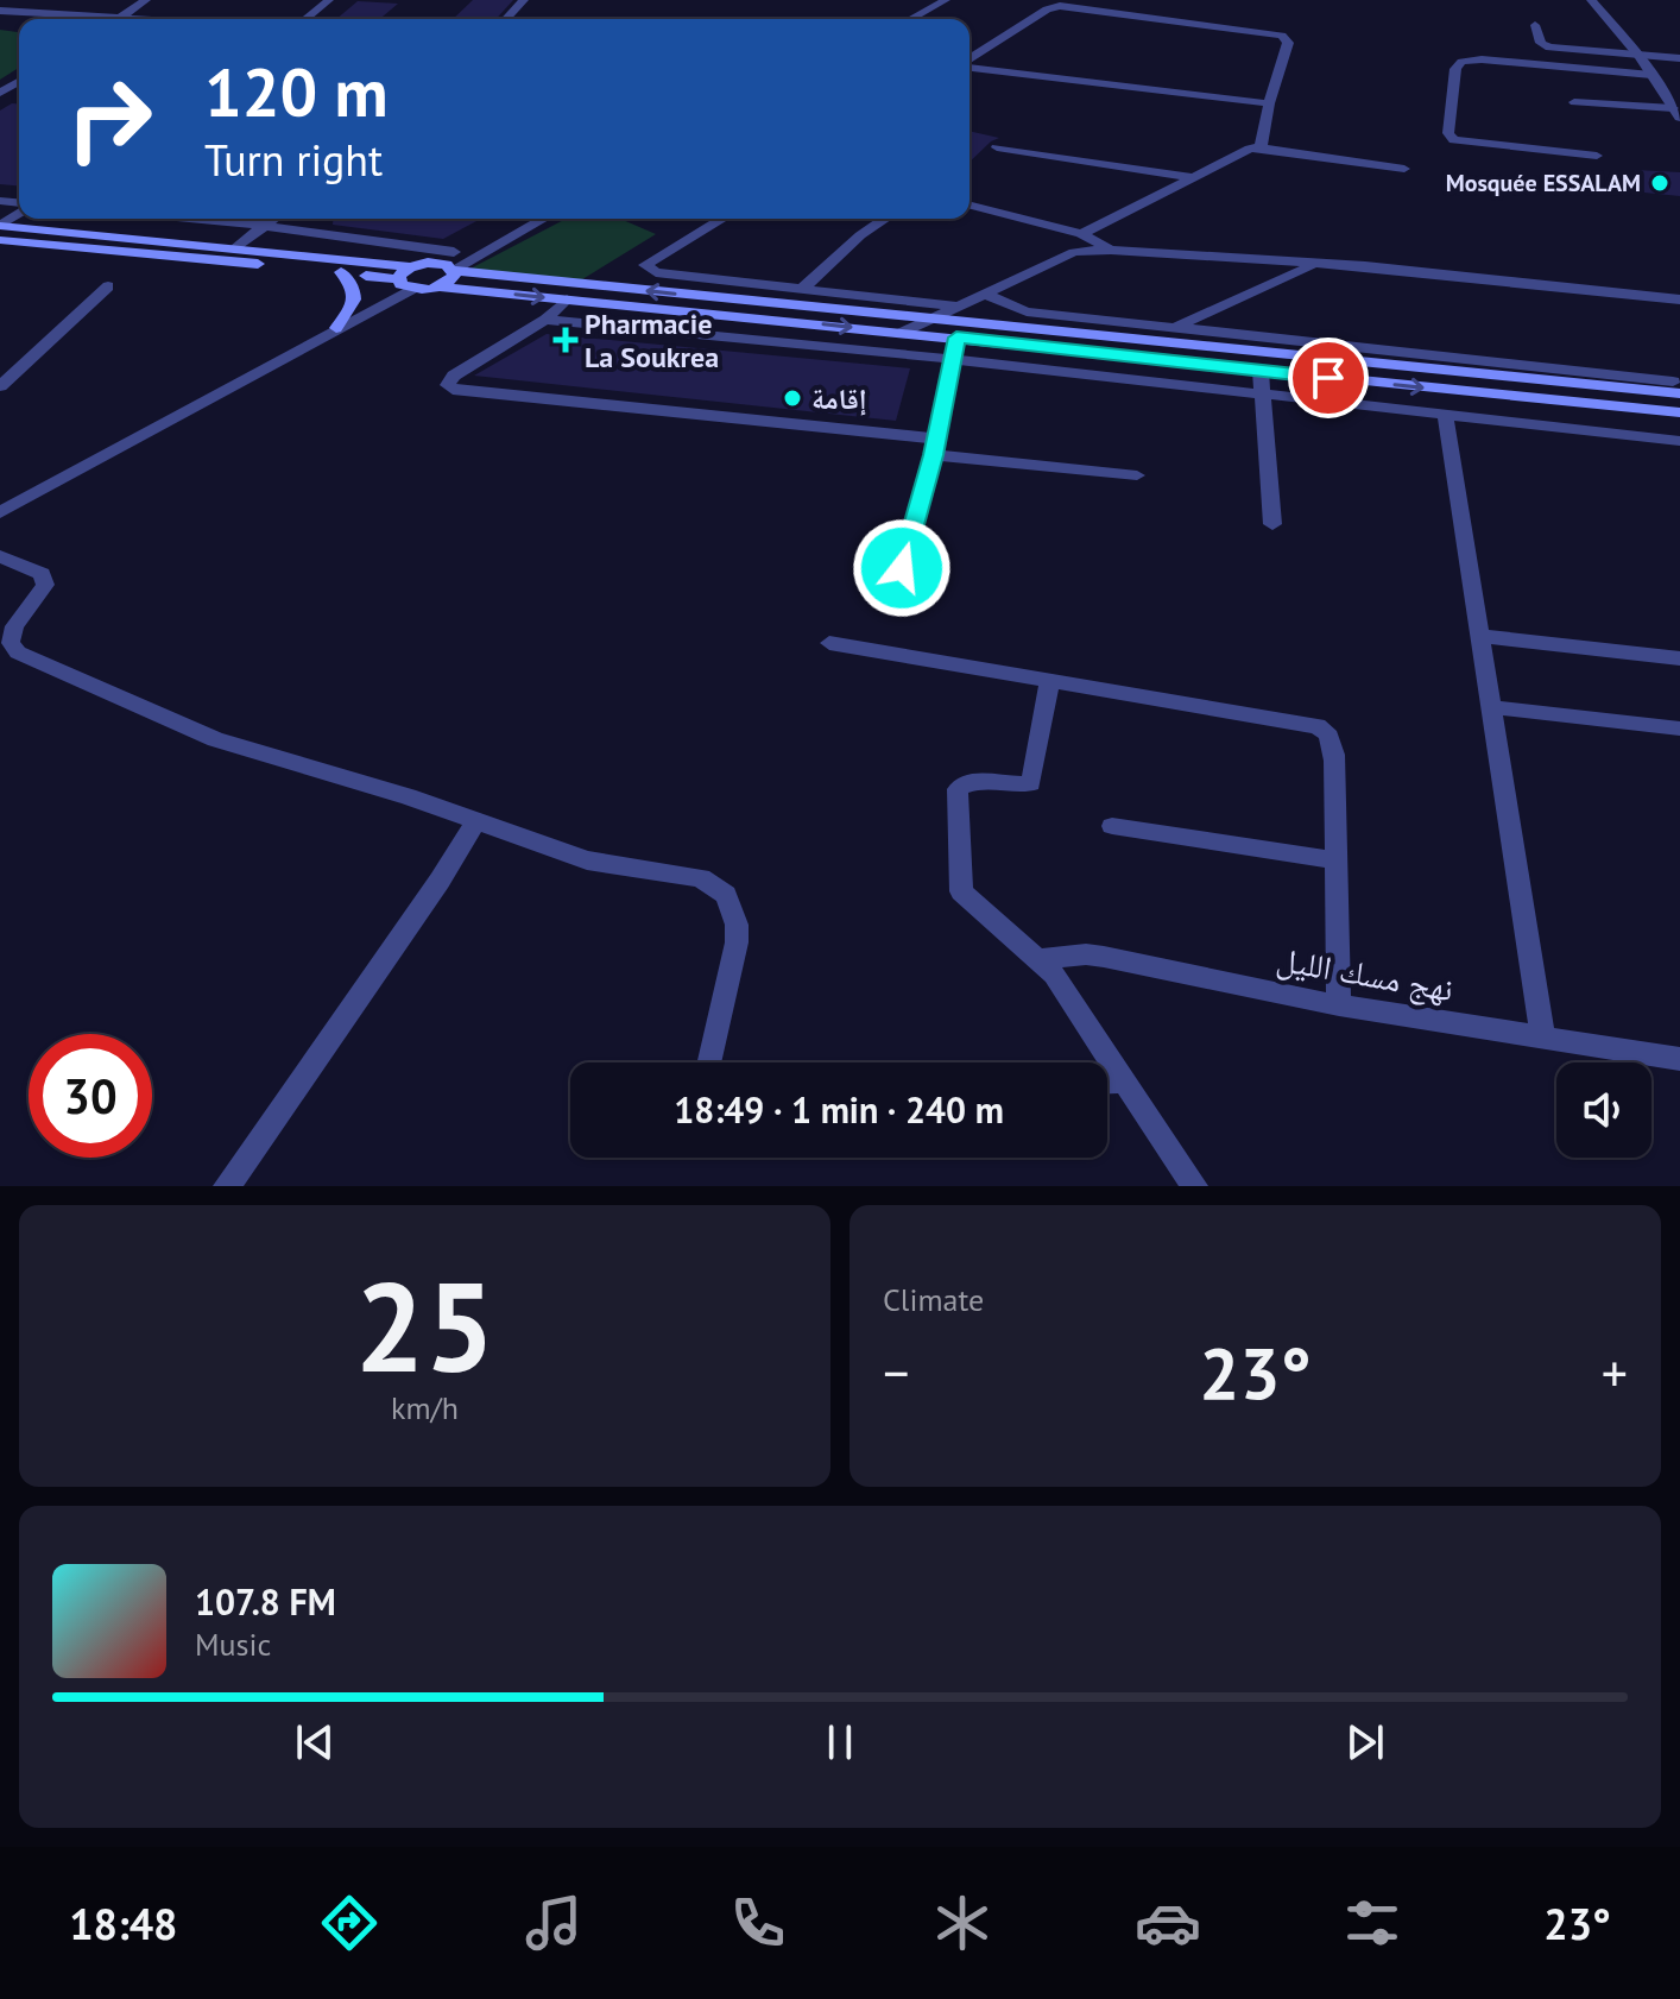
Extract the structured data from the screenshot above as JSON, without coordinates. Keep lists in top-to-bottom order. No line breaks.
{"streets":{"street":["نهج مسك الليل"]},"places":{"other":["Mosquée ESSALAM","إقامة"],"health":["Pharmacie La Soukrea"]},"page":{"turn":["120 m","Turn right"],"limit":"30","trip":"18:49 · 1 min · 240 m","tile":[["25","km/h"],"Climate"],"heat":["−","23°","+"],"song":["107.8 FM","Music"],"tabs":["18:48","23°"]}}
